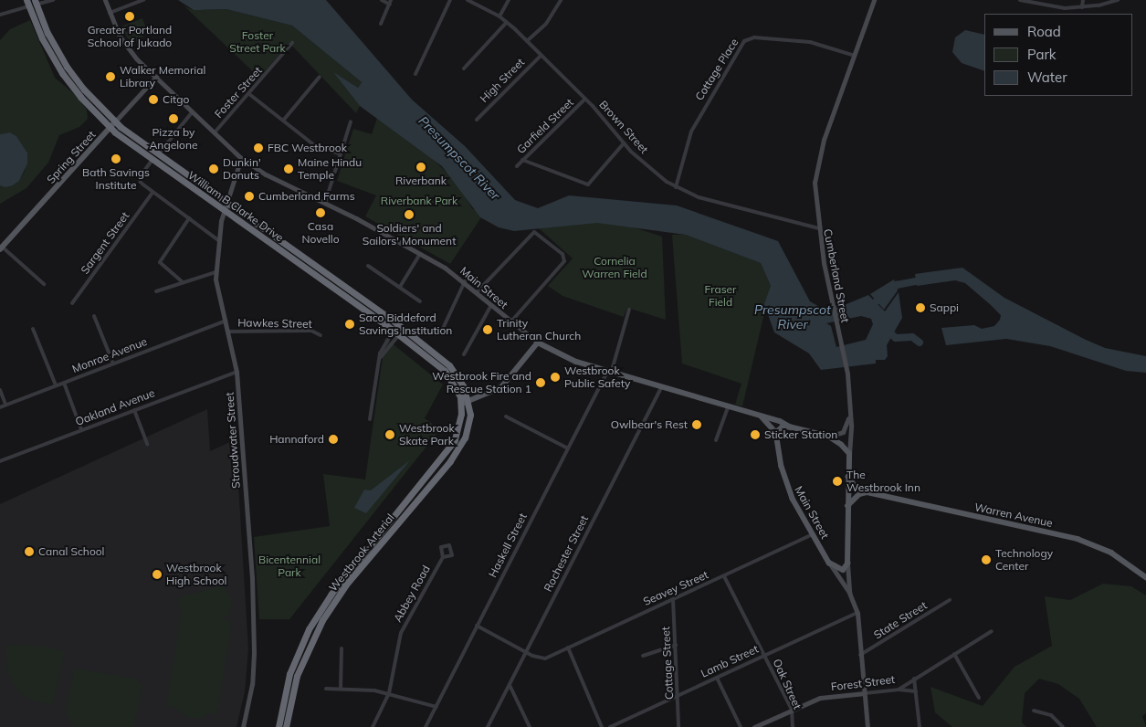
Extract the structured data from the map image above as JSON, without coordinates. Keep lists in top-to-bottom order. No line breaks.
{"streets":{"highway":["William B Clarke Drive","Westbrook Arterial"],"main road":["Spring Street","Cumberland Street","Main Street","Stroudwater Street","Warren Avenue","Forest Street"],"street":["Cottage Place","High Street","Foster Street","Garfield Street","Brown Street","Sargent Street","Hawkes Street","Monroe Avenue","Oakland Avenue","Haskell Street","Rochester Street","Seavey Street","Abbey Road","State Street","Lamb Street","Cottage Street","Oak Street"]},"crossings":[["Cottage Place","Brown Street"],["Cottage Place","Cumberland Street"],["High Street","Brown Street"],["Foster Street","Main Street"],["Garfield Street","Brown Street"],["Brown Street","Cumberland Street"],["Spring Street","William B Clarke Drive"],["Spring Street","Main Street"],["William B Clarke Drive","Stroudwater Street"],["William B Clarke Drive","Westbrook Arterial"],["Cumberland Street","Main Street"],["Cumberland Street","Warren Avenue"],["Main Street","Stroudwater Street"],["Main Street","Haskell Street"],["Main Street","Rochester Street"],["Main Street","Seavey Street"],["Main Street","State Street"],["Main Street","Lamb Street"],["Main Street","Forest Street"],["Hawkes Street","Stroudwater Street"],["Monroe Avenue","Stroudwater Street"],["Oakland Avenue","Stroudwater Street"],["Rochester Street","Seavey Street"],["Seavey Street","Cottage Street"],["Seavey Street","Oak Street"],["Lamb Street","Cottage Street"],["Lamb Street","Oak Street"],["Forest Street","Oak Street"]],"water":["Presumpscot River"],"parks":["Foster Street Park","Riverbank Park","Cornelia Warren Field","Fraser Field","Bicentennial Park"],"places":["Greater Portland School of Jukado","Walker Memorial Library","Citgo","Pizza by Angelone","FBC Westbrook","Bath Savings Institute","Riverbank","Dunkin' Donuts","Maine Hindu Temple","Cumberland Farms","Casa Novello","Soldiers' and Sailors' Monument","Sappi","Saco Biddeford Savings Institution","Trinity Lutheran Church","Westbrook Public Safety","Westbrook Fire and Rescue Station 1","Owlbear's Rest","Westbrook Skate Park","Sticker Station","Hannaford","The Westbrook Inn","Canal School","Technology Center","Westbrook High School"],"legend":["Road","Park","Water"]}
